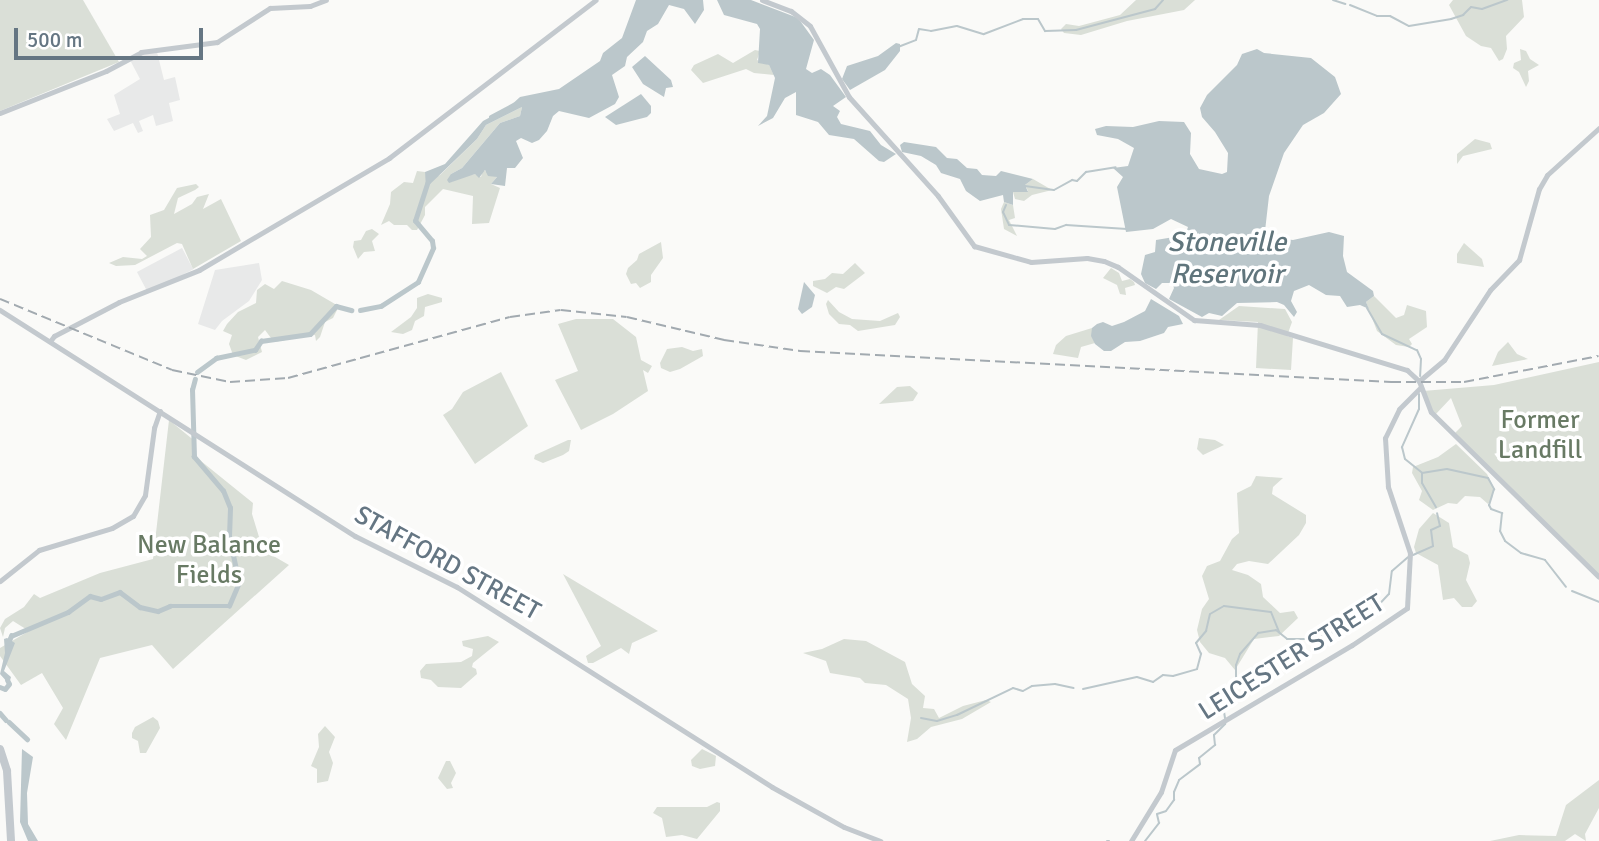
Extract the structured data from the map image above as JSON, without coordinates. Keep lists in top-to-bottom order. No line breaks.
{"streets":{"street":["STAFFORD STREET","LEICESTER STREET"]},"water":["Stoneville Reservoir"],"parks":["Former Landfill","New Balance Fields"],"scale_bar":"500 m"}
